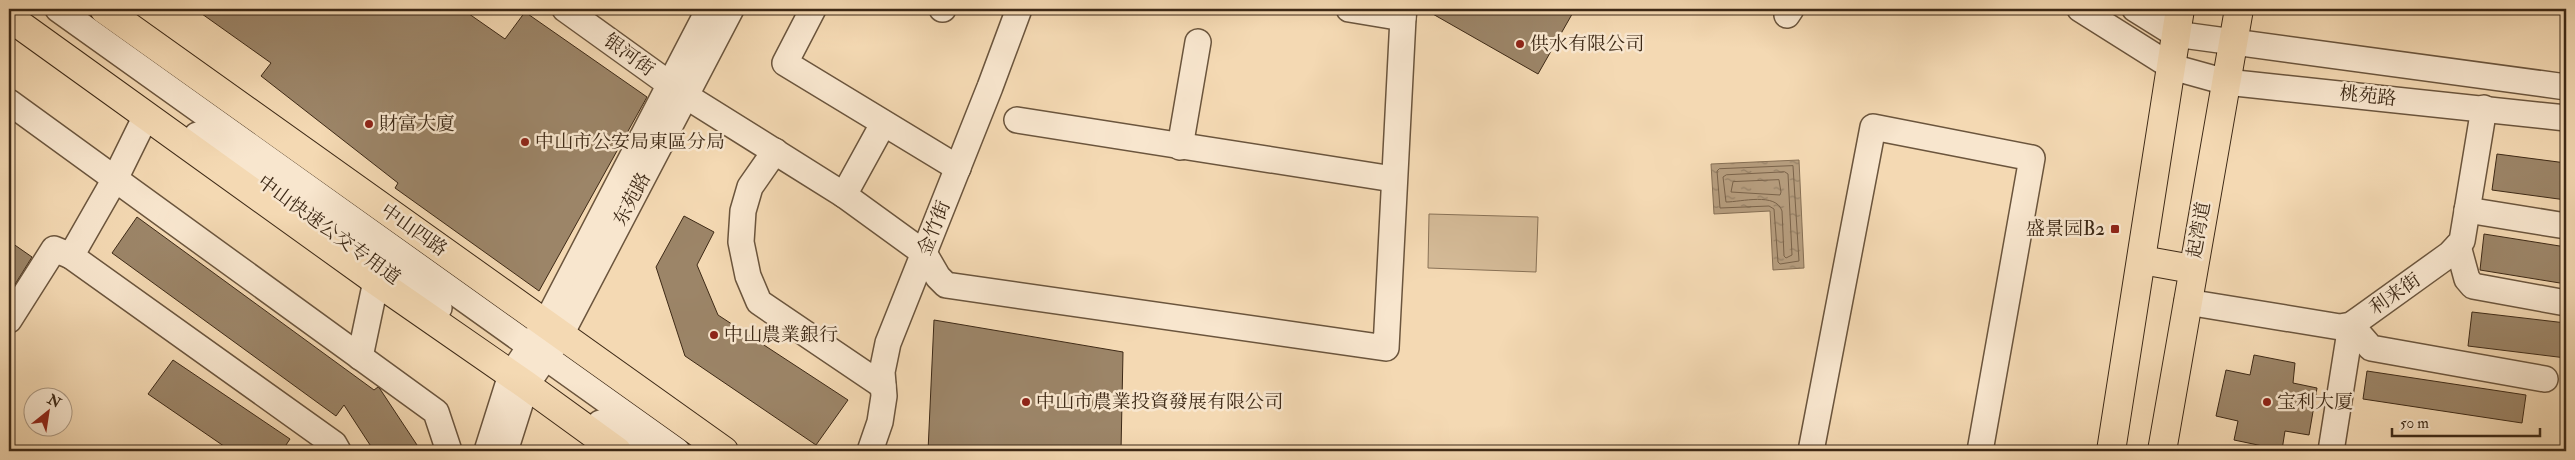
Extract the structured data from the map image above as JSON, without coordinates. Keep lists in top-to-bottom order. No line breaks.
{"streets":{"main road":["中山四路","起湾道"],"street":["银河街","桃苑路","东苑路","金竹街","中山快速公交专用道","利来街"]},"crossings":[["银河街","东苑路"],["银河街","金竹街"],["桃苑路","起湾道"],["东苑路","中山快速公交专用道"],["东苑路","中山四路"],["中山快速公交专用道","中山四路"],["起湾道","利来街"]],"places":{"other":["供水有限公司","財富大廈","中山市公安局東區分局","中山農業銀行","中山市農業投資發展有限公司","宝利大厦"],"transit":["盛景园B2"]},"scale_bar":"50 m","north":"top right"}
